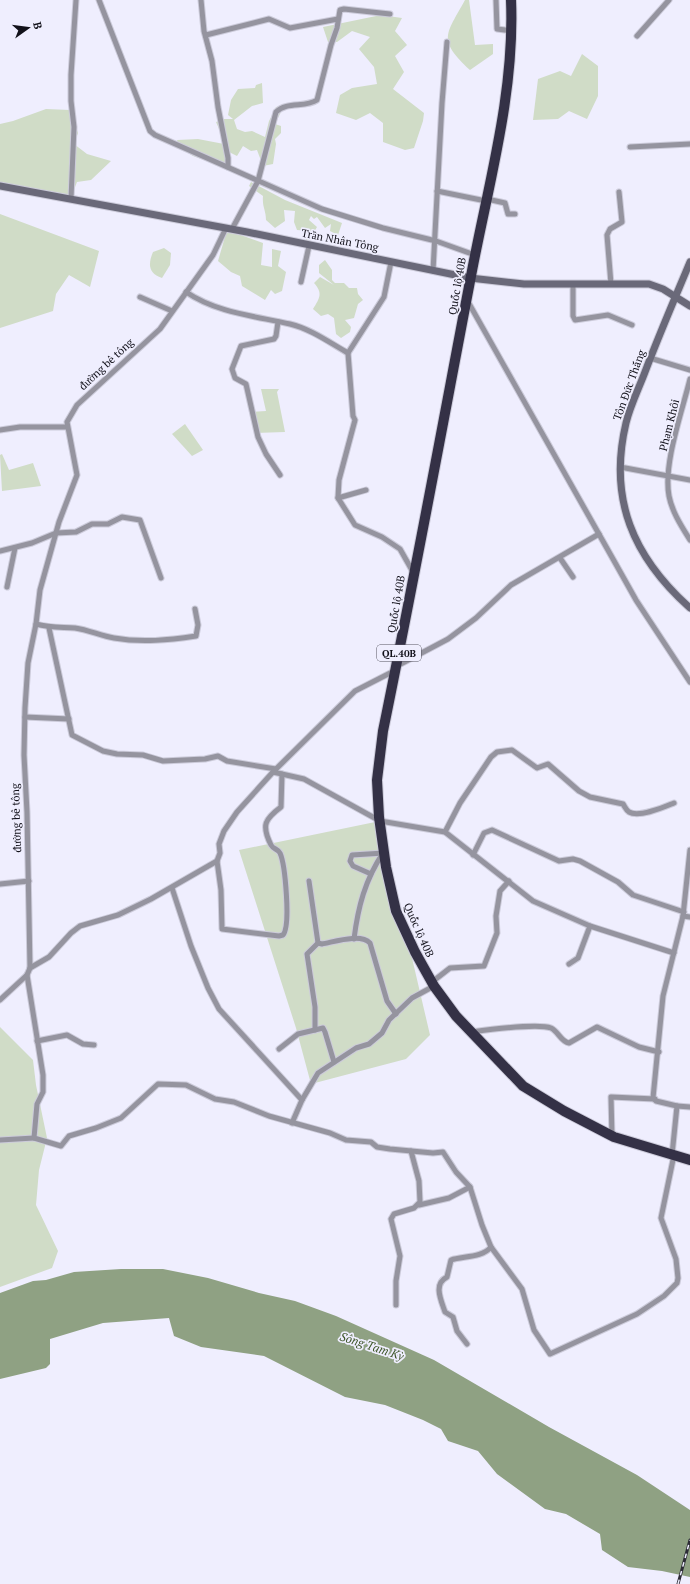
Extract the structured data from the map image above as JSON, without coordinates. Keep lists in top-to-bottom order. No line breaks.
{"streets":{"highway":["Quốc lộ 40B","QL.40B"],"street":["Trần Nhân Tông","đường bê tông","Tôn Đức Thắng","Phạm Khôi"]},"crossings":[["Trần Nhân Tông","Quốc lộ 40B"],["Trần Nhân Tông","đường bê tông"],["Trần Nhân Tông","Tôn Đức Thắng"]],"water":["Sông Tam Kỳ"],"north":"right"}
